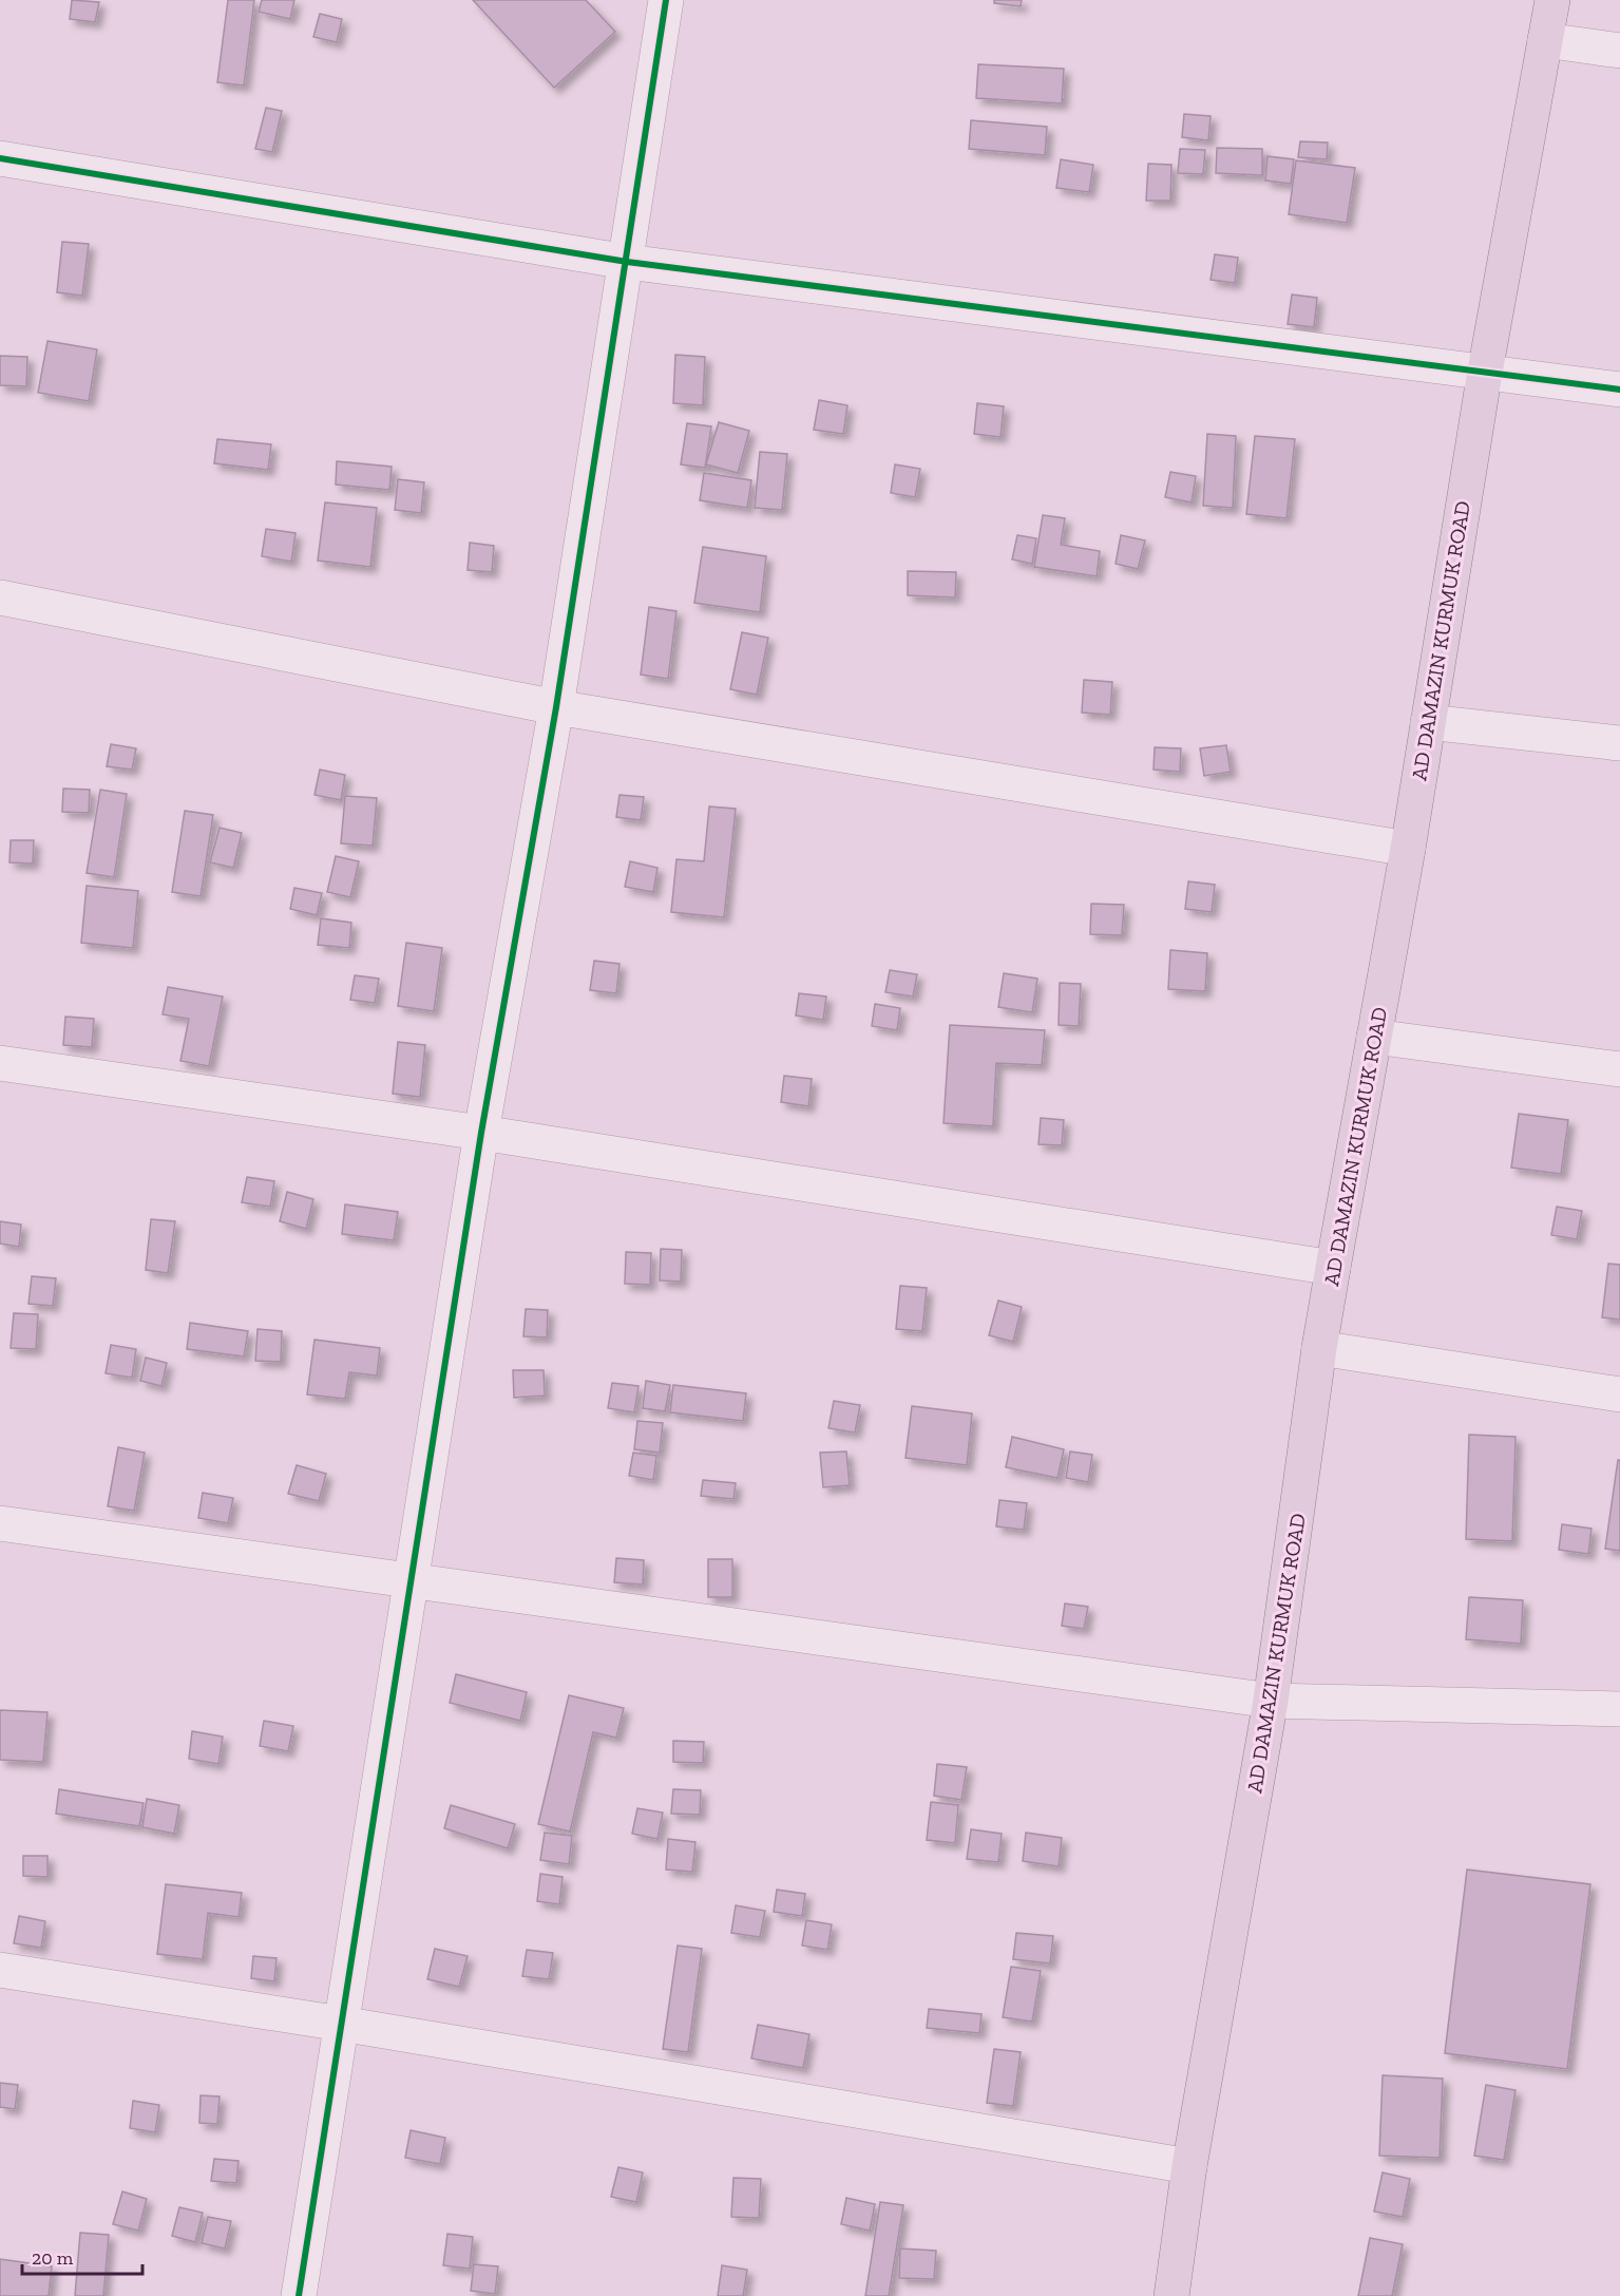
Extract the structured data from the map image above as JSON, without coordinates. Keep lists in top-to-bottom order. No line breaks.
{"streets":{"highway":["AD DAMAZIN KURMUK ROAD"]},"scale_bar":"20 m"}
